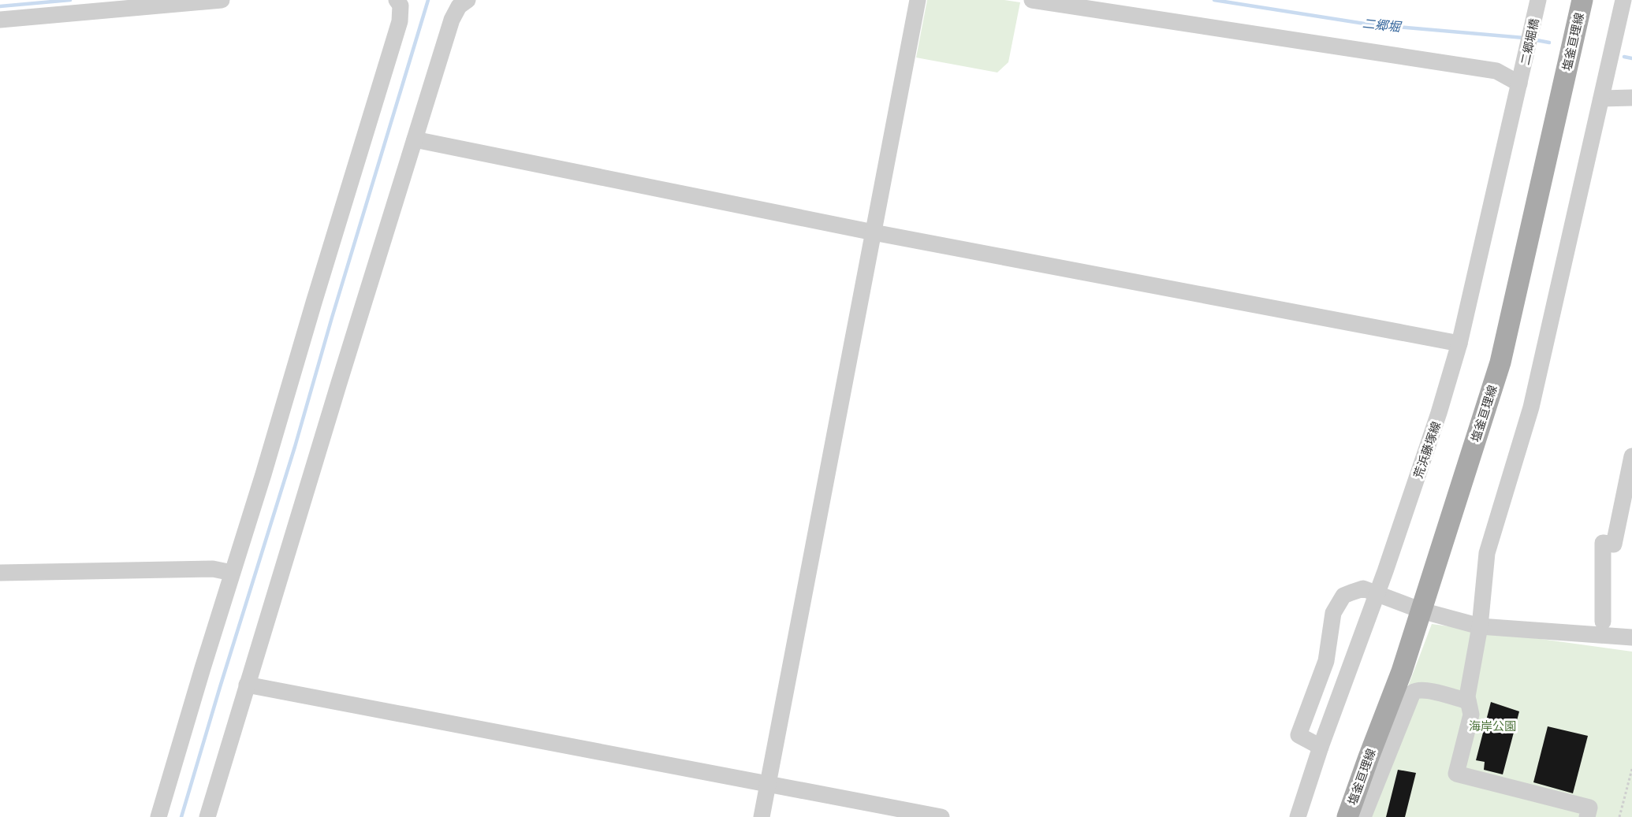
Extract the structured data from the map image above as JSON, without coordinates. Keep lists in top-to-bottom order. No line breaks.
{"streets":{"main road":["塩釜亘理線"],"street":["二郷堀橋","荒浜藤塚線"]},"crossings":[["二郷堀橋","荒浜藤塚線"]],"water":["二郷堀"],"parks":["海岸公園"]}
